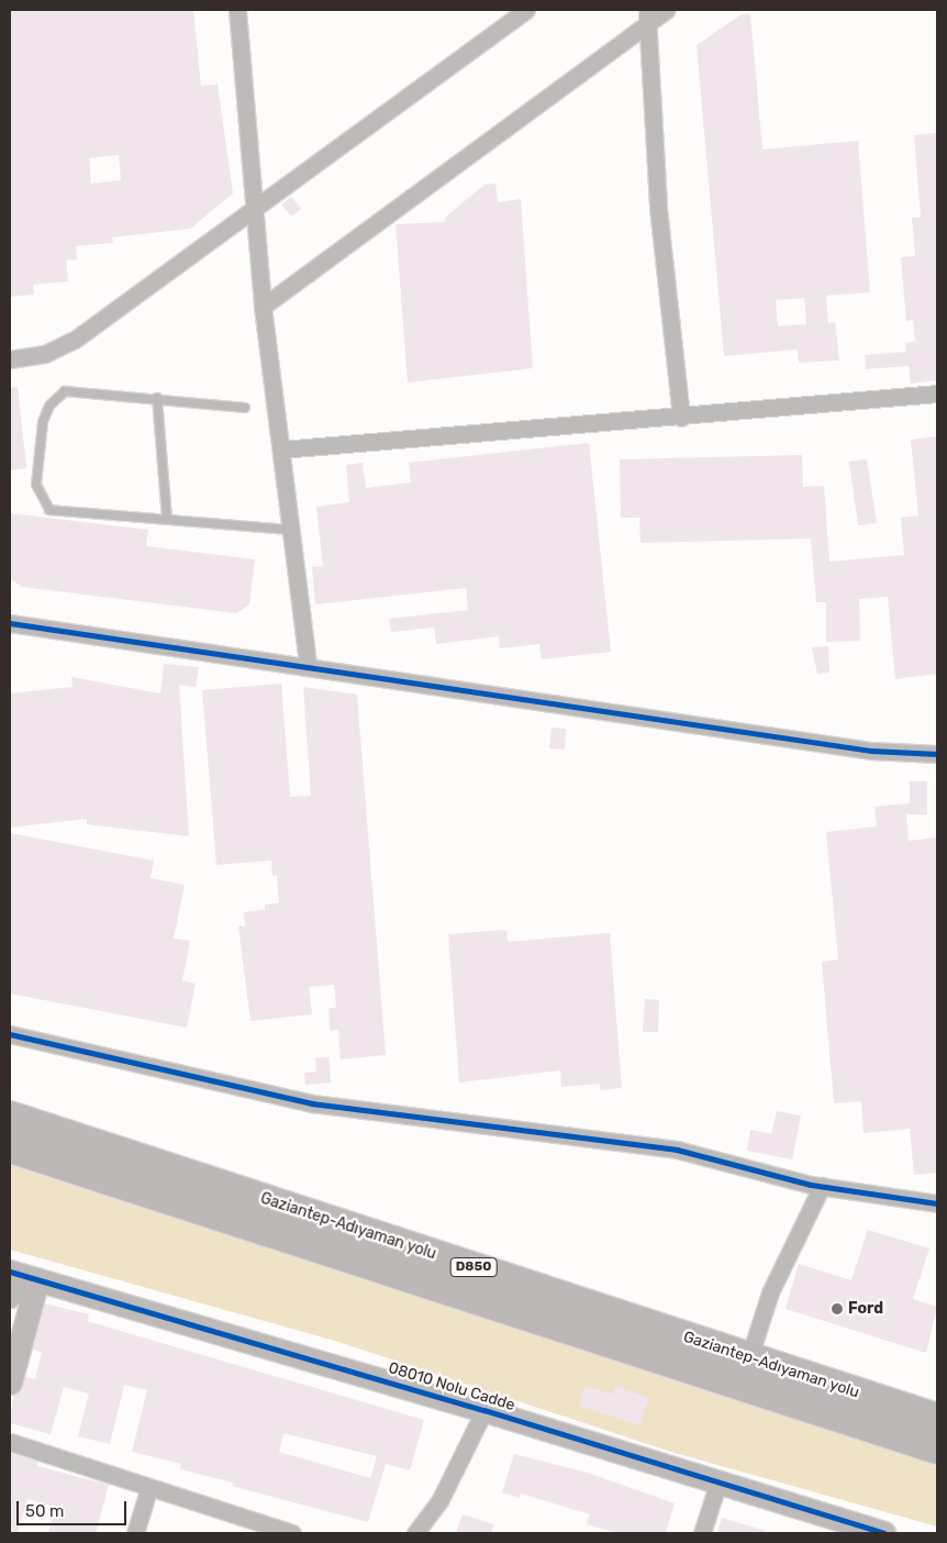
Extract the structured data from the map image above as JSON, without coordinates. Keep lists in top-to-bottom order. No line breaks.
{"streets":{"highway":["Gaziantep-Adıyaman yolu","D850"],"street":["08010 Nolu Cadde"]},"places":["Ford"],"scale_bar":"50 m"}
